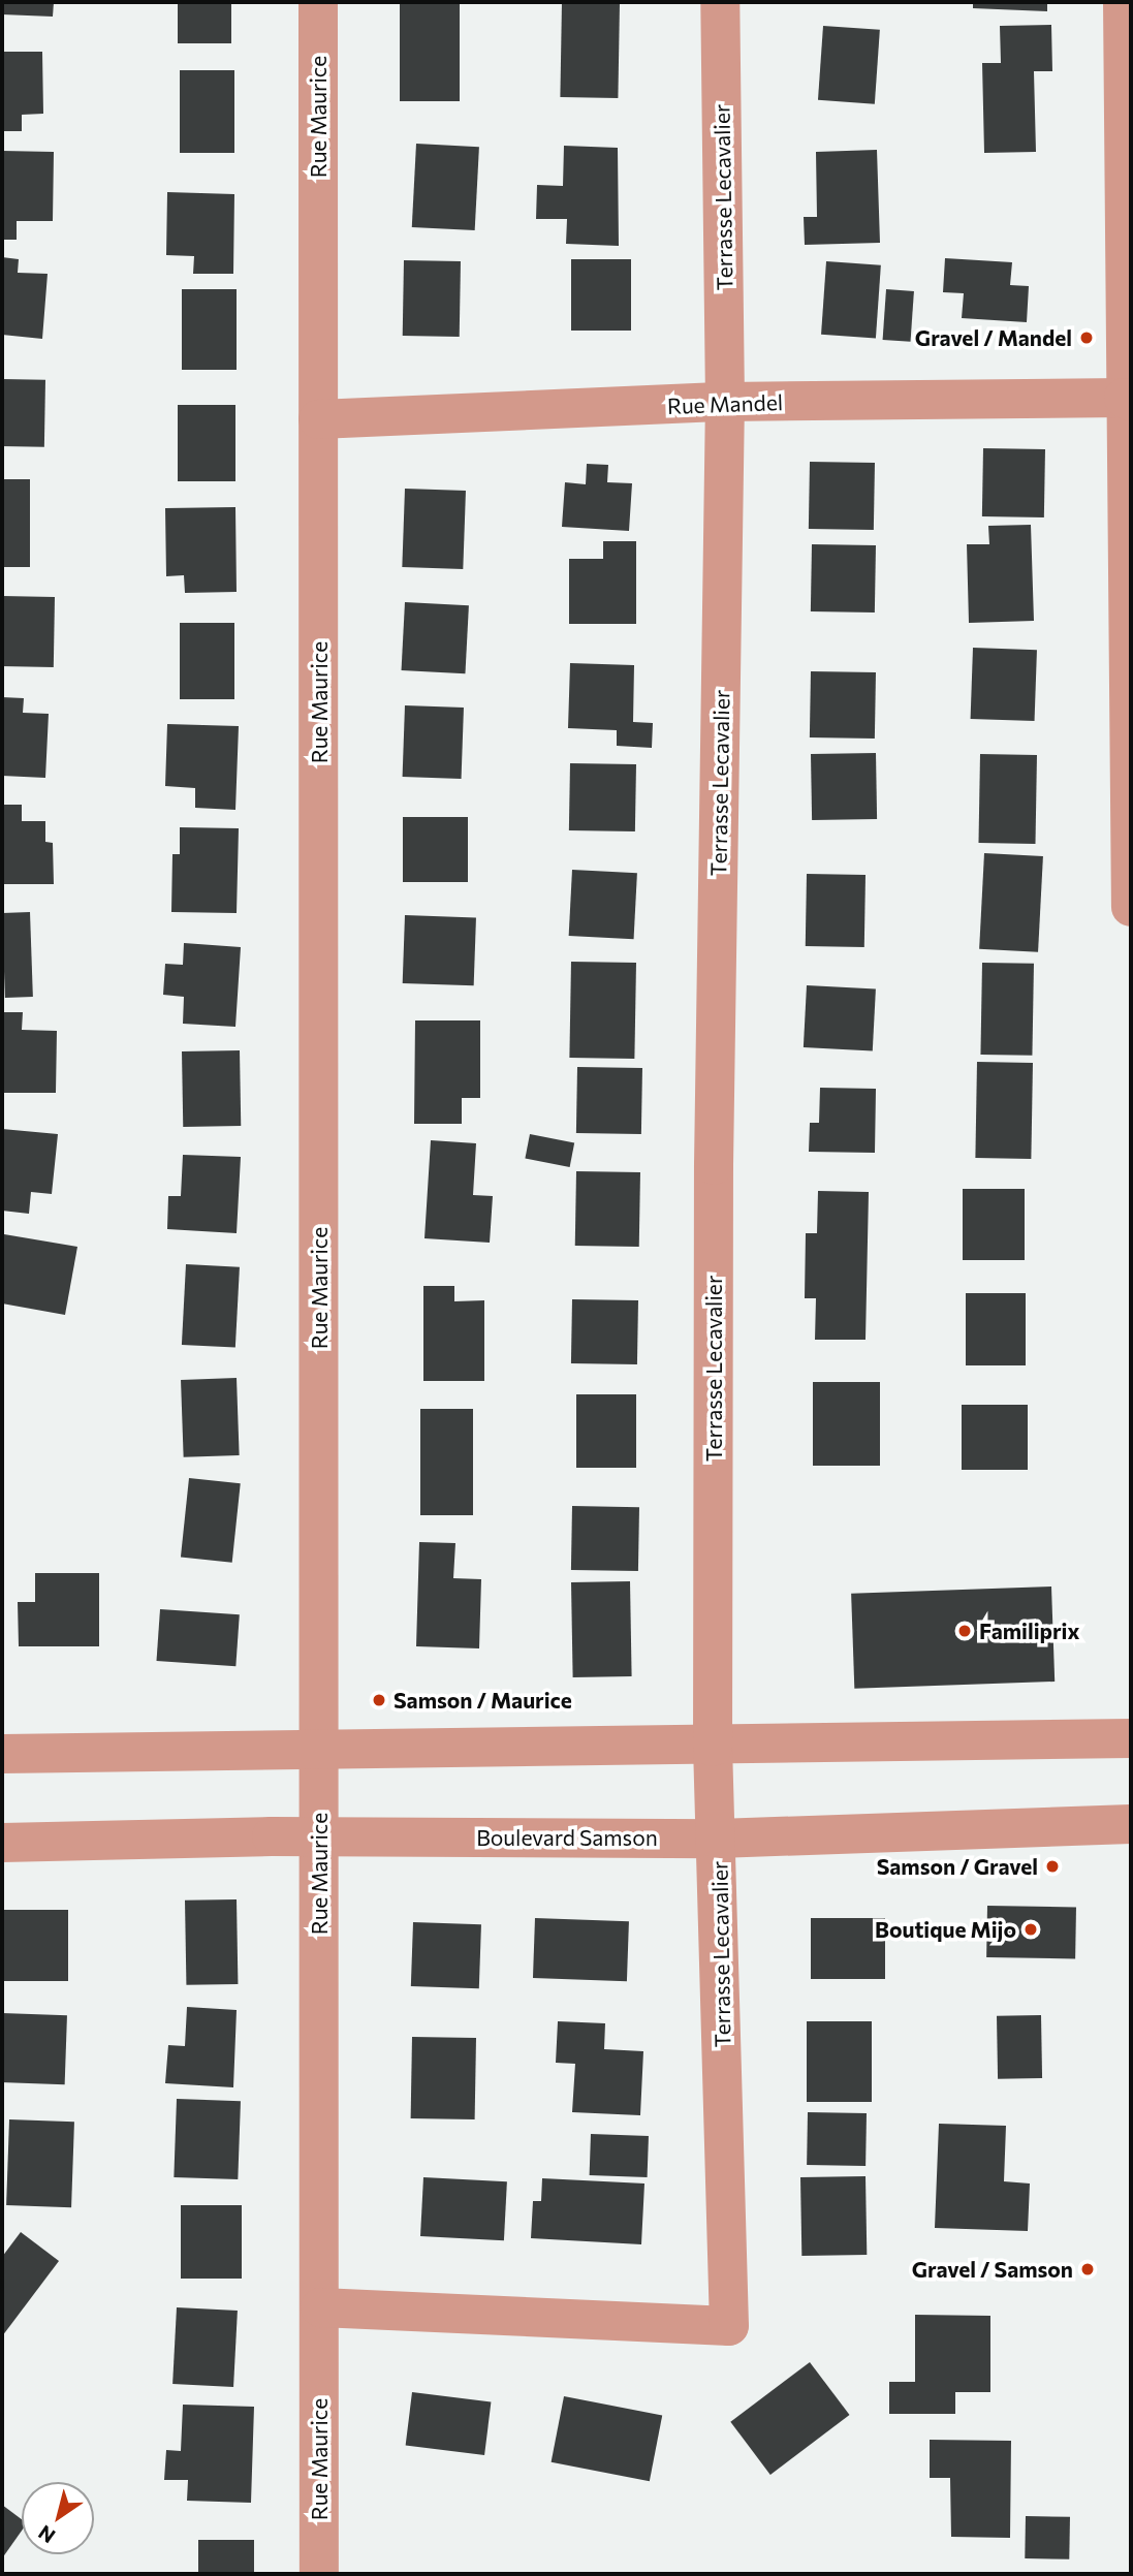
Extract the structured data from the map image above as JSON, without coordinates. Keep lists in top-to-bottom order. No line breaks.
{"streets":{"street":["Rue Maurice","Terrasse Lecavalier","Rue Mandel","Boulevard Samson"]},"crossings":[["Rue Maurice","Terrasse Lecavalier"],["Rue Maurice","Rue Mandel"],["Rue Maurice","Boulevard Samson"],["Terrasse Lecavalier","Rue Mandel"],["Terrasse Lecavalier","Boulevard Samson"]],"places":["Gravel / Mandel","Familiprix","Samson / Maurice","Samson / Gravel","Boutique Mijo","Gravel / Samson"],"north":"bottom left"}
